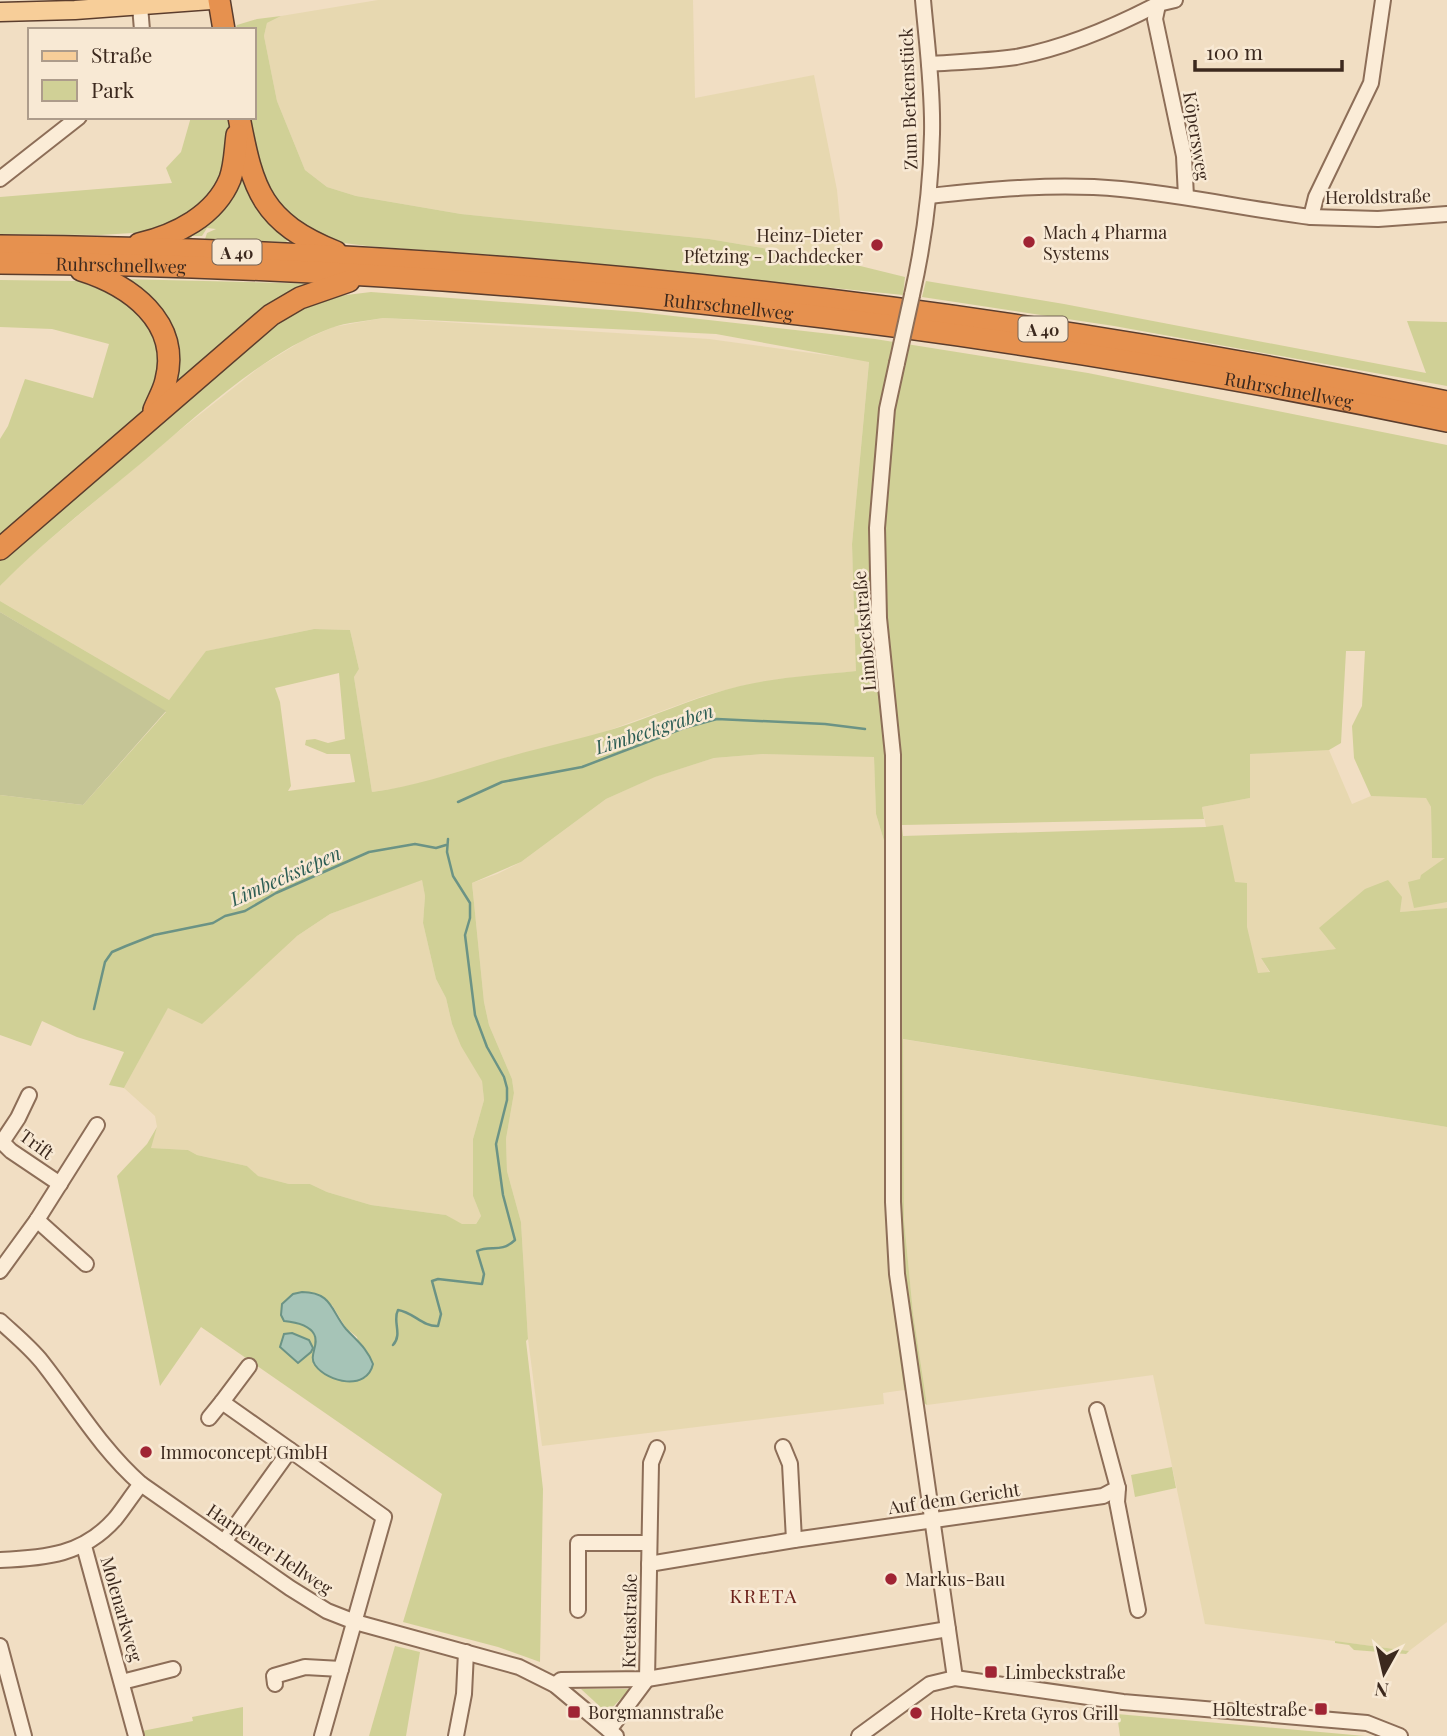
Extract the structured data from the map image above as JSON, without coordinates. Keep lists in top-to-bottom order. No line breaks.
{"streets":{"highway":["A 40","Ruhrschnellweg"],"street":["Zum Berkenstück","Köpersweg","Heroldstraße","Limbeckstraße","Trift","Auf dem Gericht","Harpener Hellweg","Molenarkweg","Kretastraße"]},"crossings":[["Zum Berkenstück","Limbeckstraße"],["Limbeckstraße","Auf dem Gericht"],["Auf dem Gericht","Kretastraße"],["Harpener Hellweg","Kretastraße"]],"districts":["KRETA"],"water":["Limbeckgraben","Limbecksiepen"],"places":{"other":["Mach 4 Pharma Systems","Heinz-Dieter Pfetzing - Dachdecker","Immoconcept GmbH","Markus-Bau","Holte-Kreta Gyros Grill"],"transit":["Limbeckstraße","Holtestraße","Borgmannstraße"]},"legend":["Straße","Park"],"scale_bar":"100 m","north":"bottom"}
